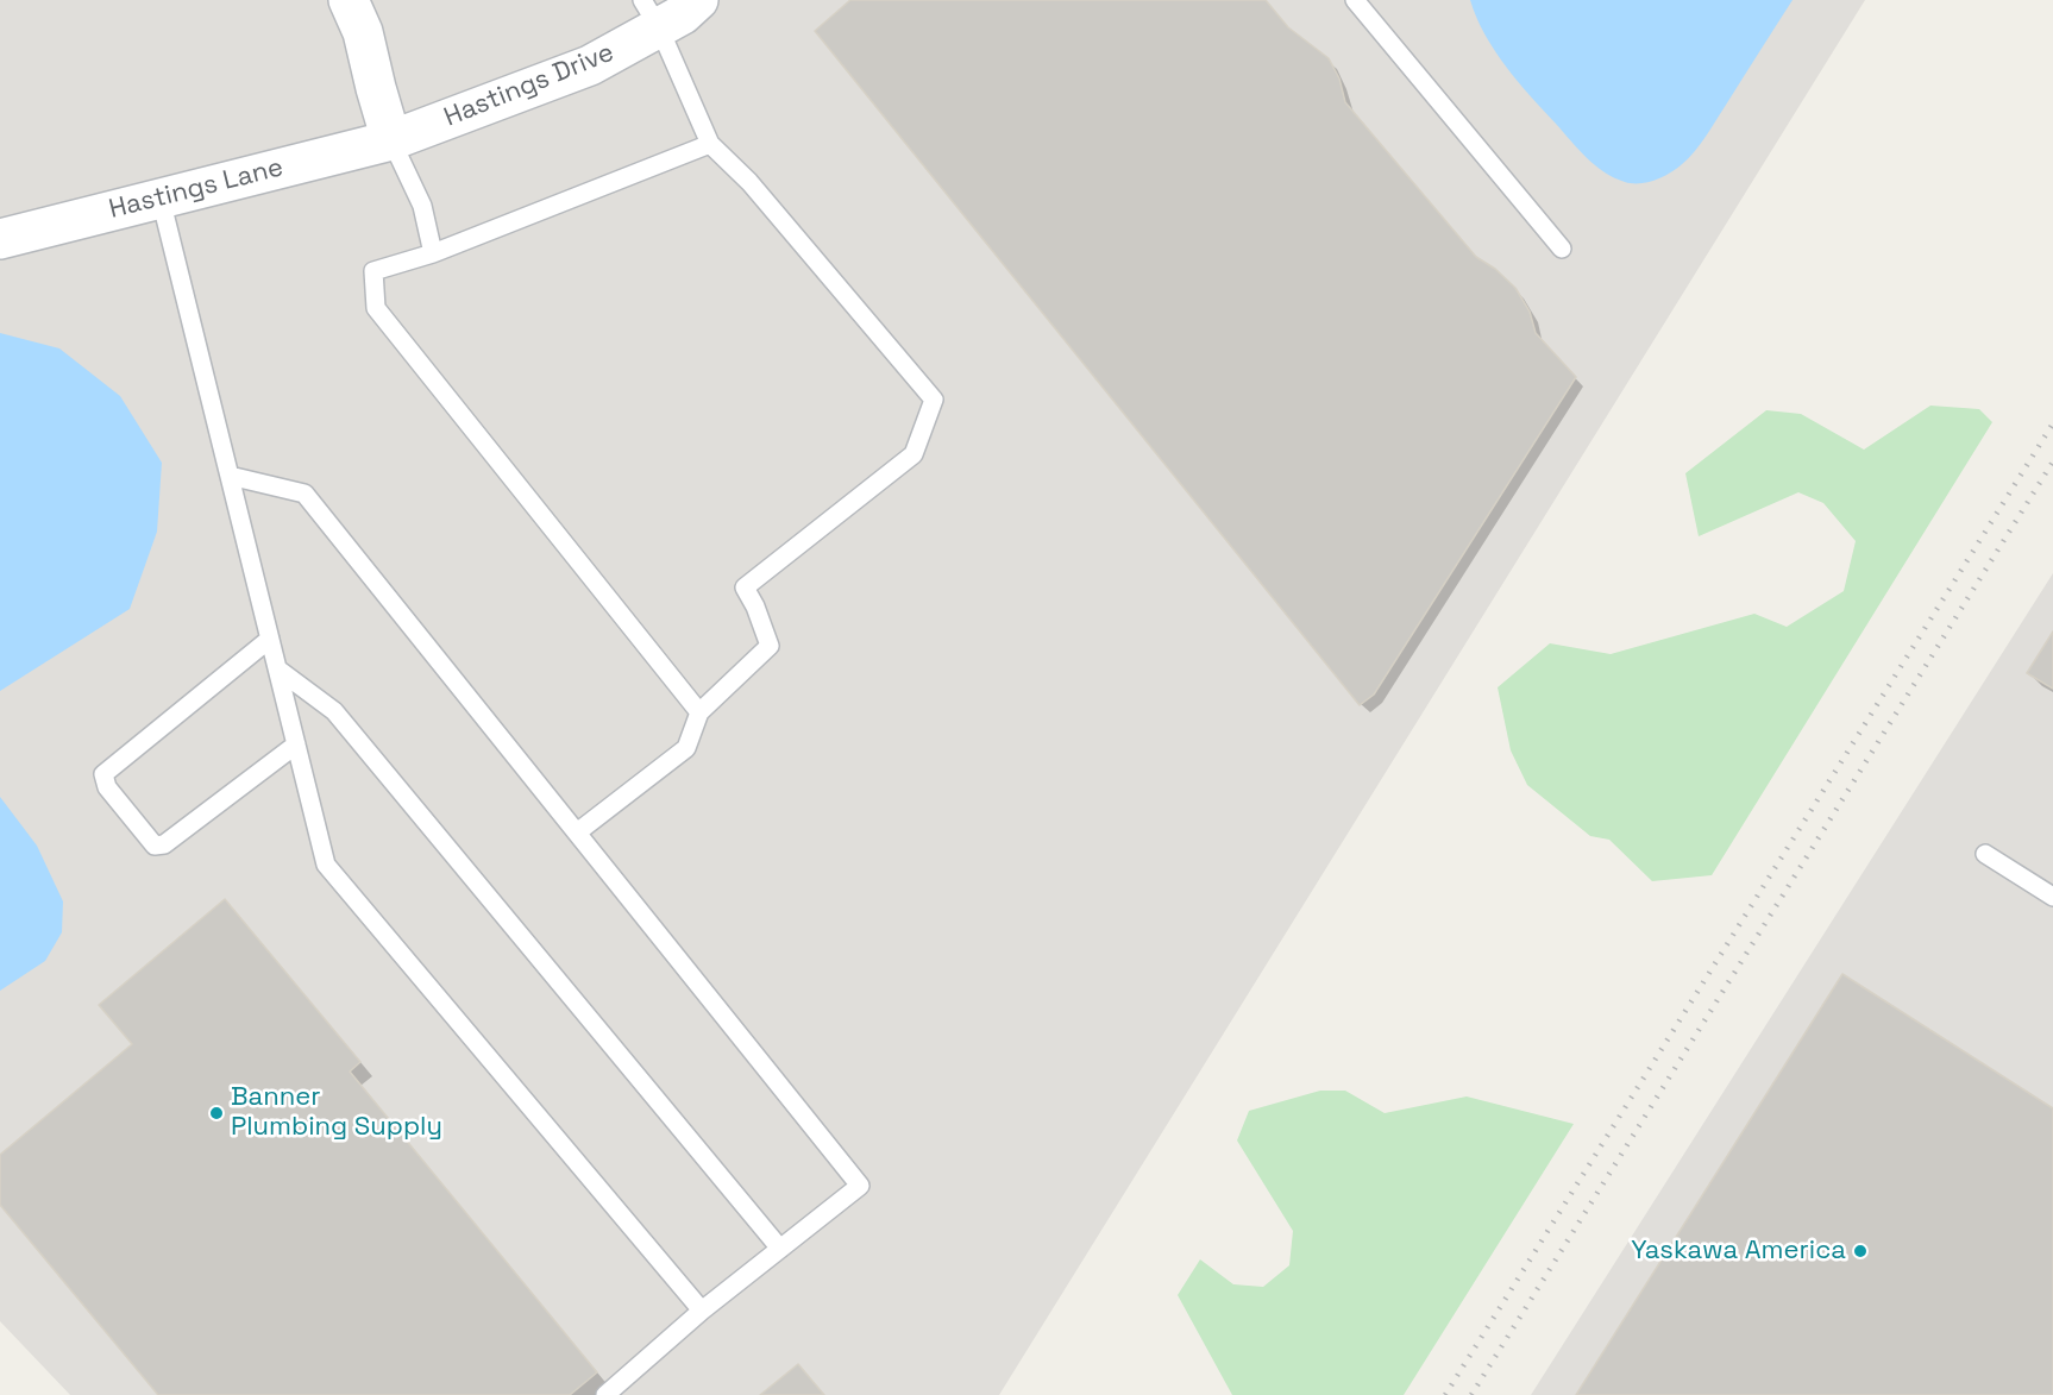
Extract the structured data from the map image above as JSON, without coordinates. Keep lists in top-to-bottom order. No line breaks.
{"streets":{"street":["Hastings Drive","Hastings Lane"]},"crossings":[["Hastings Drive","Hastings Lane"]],"places":["Banner Plumbing Supply","Yaskawa America"]}
